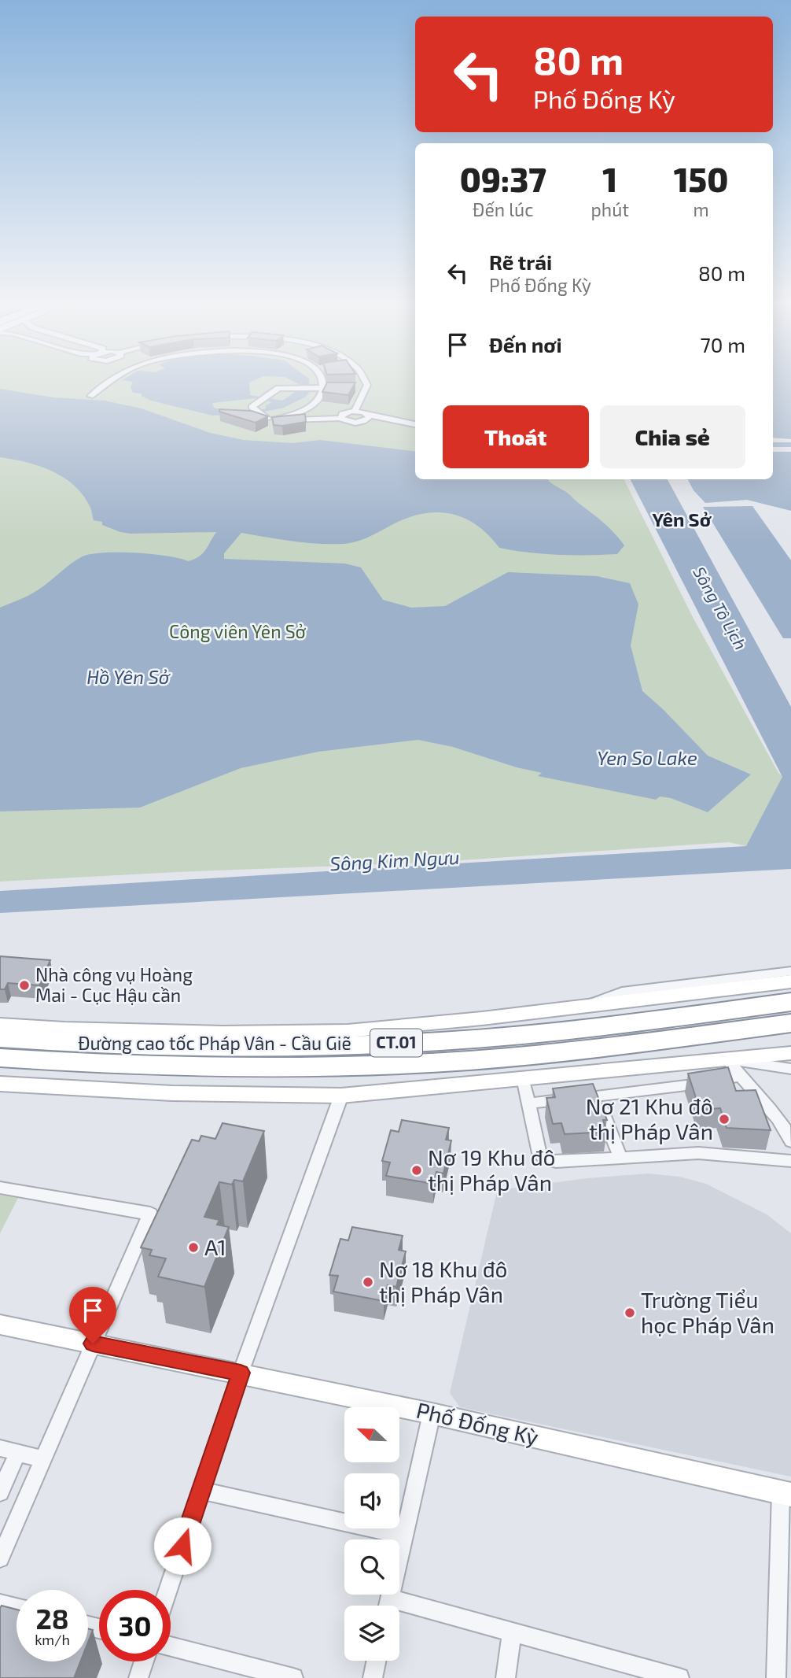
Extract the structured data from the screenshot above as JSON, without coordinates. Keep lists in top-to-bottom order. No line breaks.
{"streets":{"highway":["CT.01","Đường cao tốc Pháp Vân - Cầu Giẽ"],"street":["Phố Đống Kỳ"]},"districts":["Yên Sở"],"water":["Sông Tô Lịch","Hồ Yên Sở","Yen So Lake","Sông Kim Ngưu"],"parks":["Công viên Yên Sở"],"places":["Nhà công vụ Hoàng Mai - Cục Hậu cần","Nơ 21 Khu đô thị Pháp Vân","Nơ 19 Khu đô thị Pháp Vân","A1","Nơ 18 Khu đô thị Pháp Vân","Trường Tiểu học Pháp Vân"],"north":"top left","page":{"turn":["80 m","Phố Đống Kỳ"],"eta":["09:37","Đến lúc","1","phút","150","m"],"list":[{"name":"Rẽ trái","note":"Phố Đống Kỳ","value":"80 m"},{"name":"Đến nơi","value":"70 m"}],"buttons":["Thoát","Chia sẻ"],"speed":"28 km/h","limit":"30"}}
